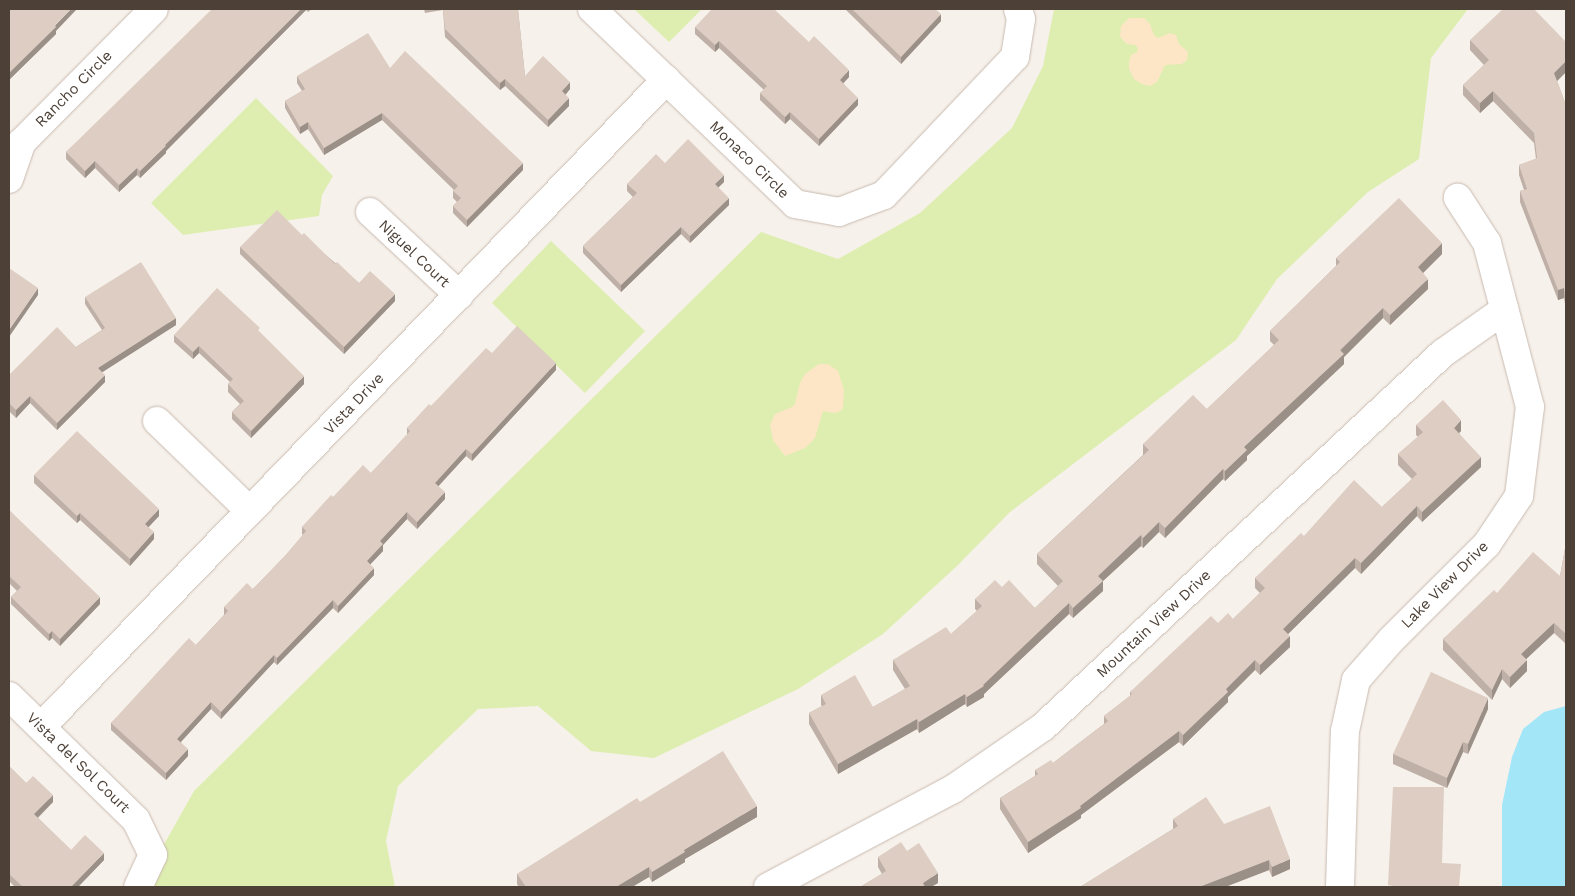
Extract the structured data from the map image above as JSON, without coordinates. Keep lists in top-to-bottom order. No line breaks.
{"streets":{"street":["Rancho Circle","Monaco Circle","Niguel Court","Vista Drive","Lake View Drive","Mountain View Drive","Vista del Sol Court"]},"crossings":[["Monaco Circle","Vista Drive"],["Niguel Court","Vista Drive"],["Vista Drive","Vista del Sol Court"],["Lake View Drive","Mountain View Drive"]]}
